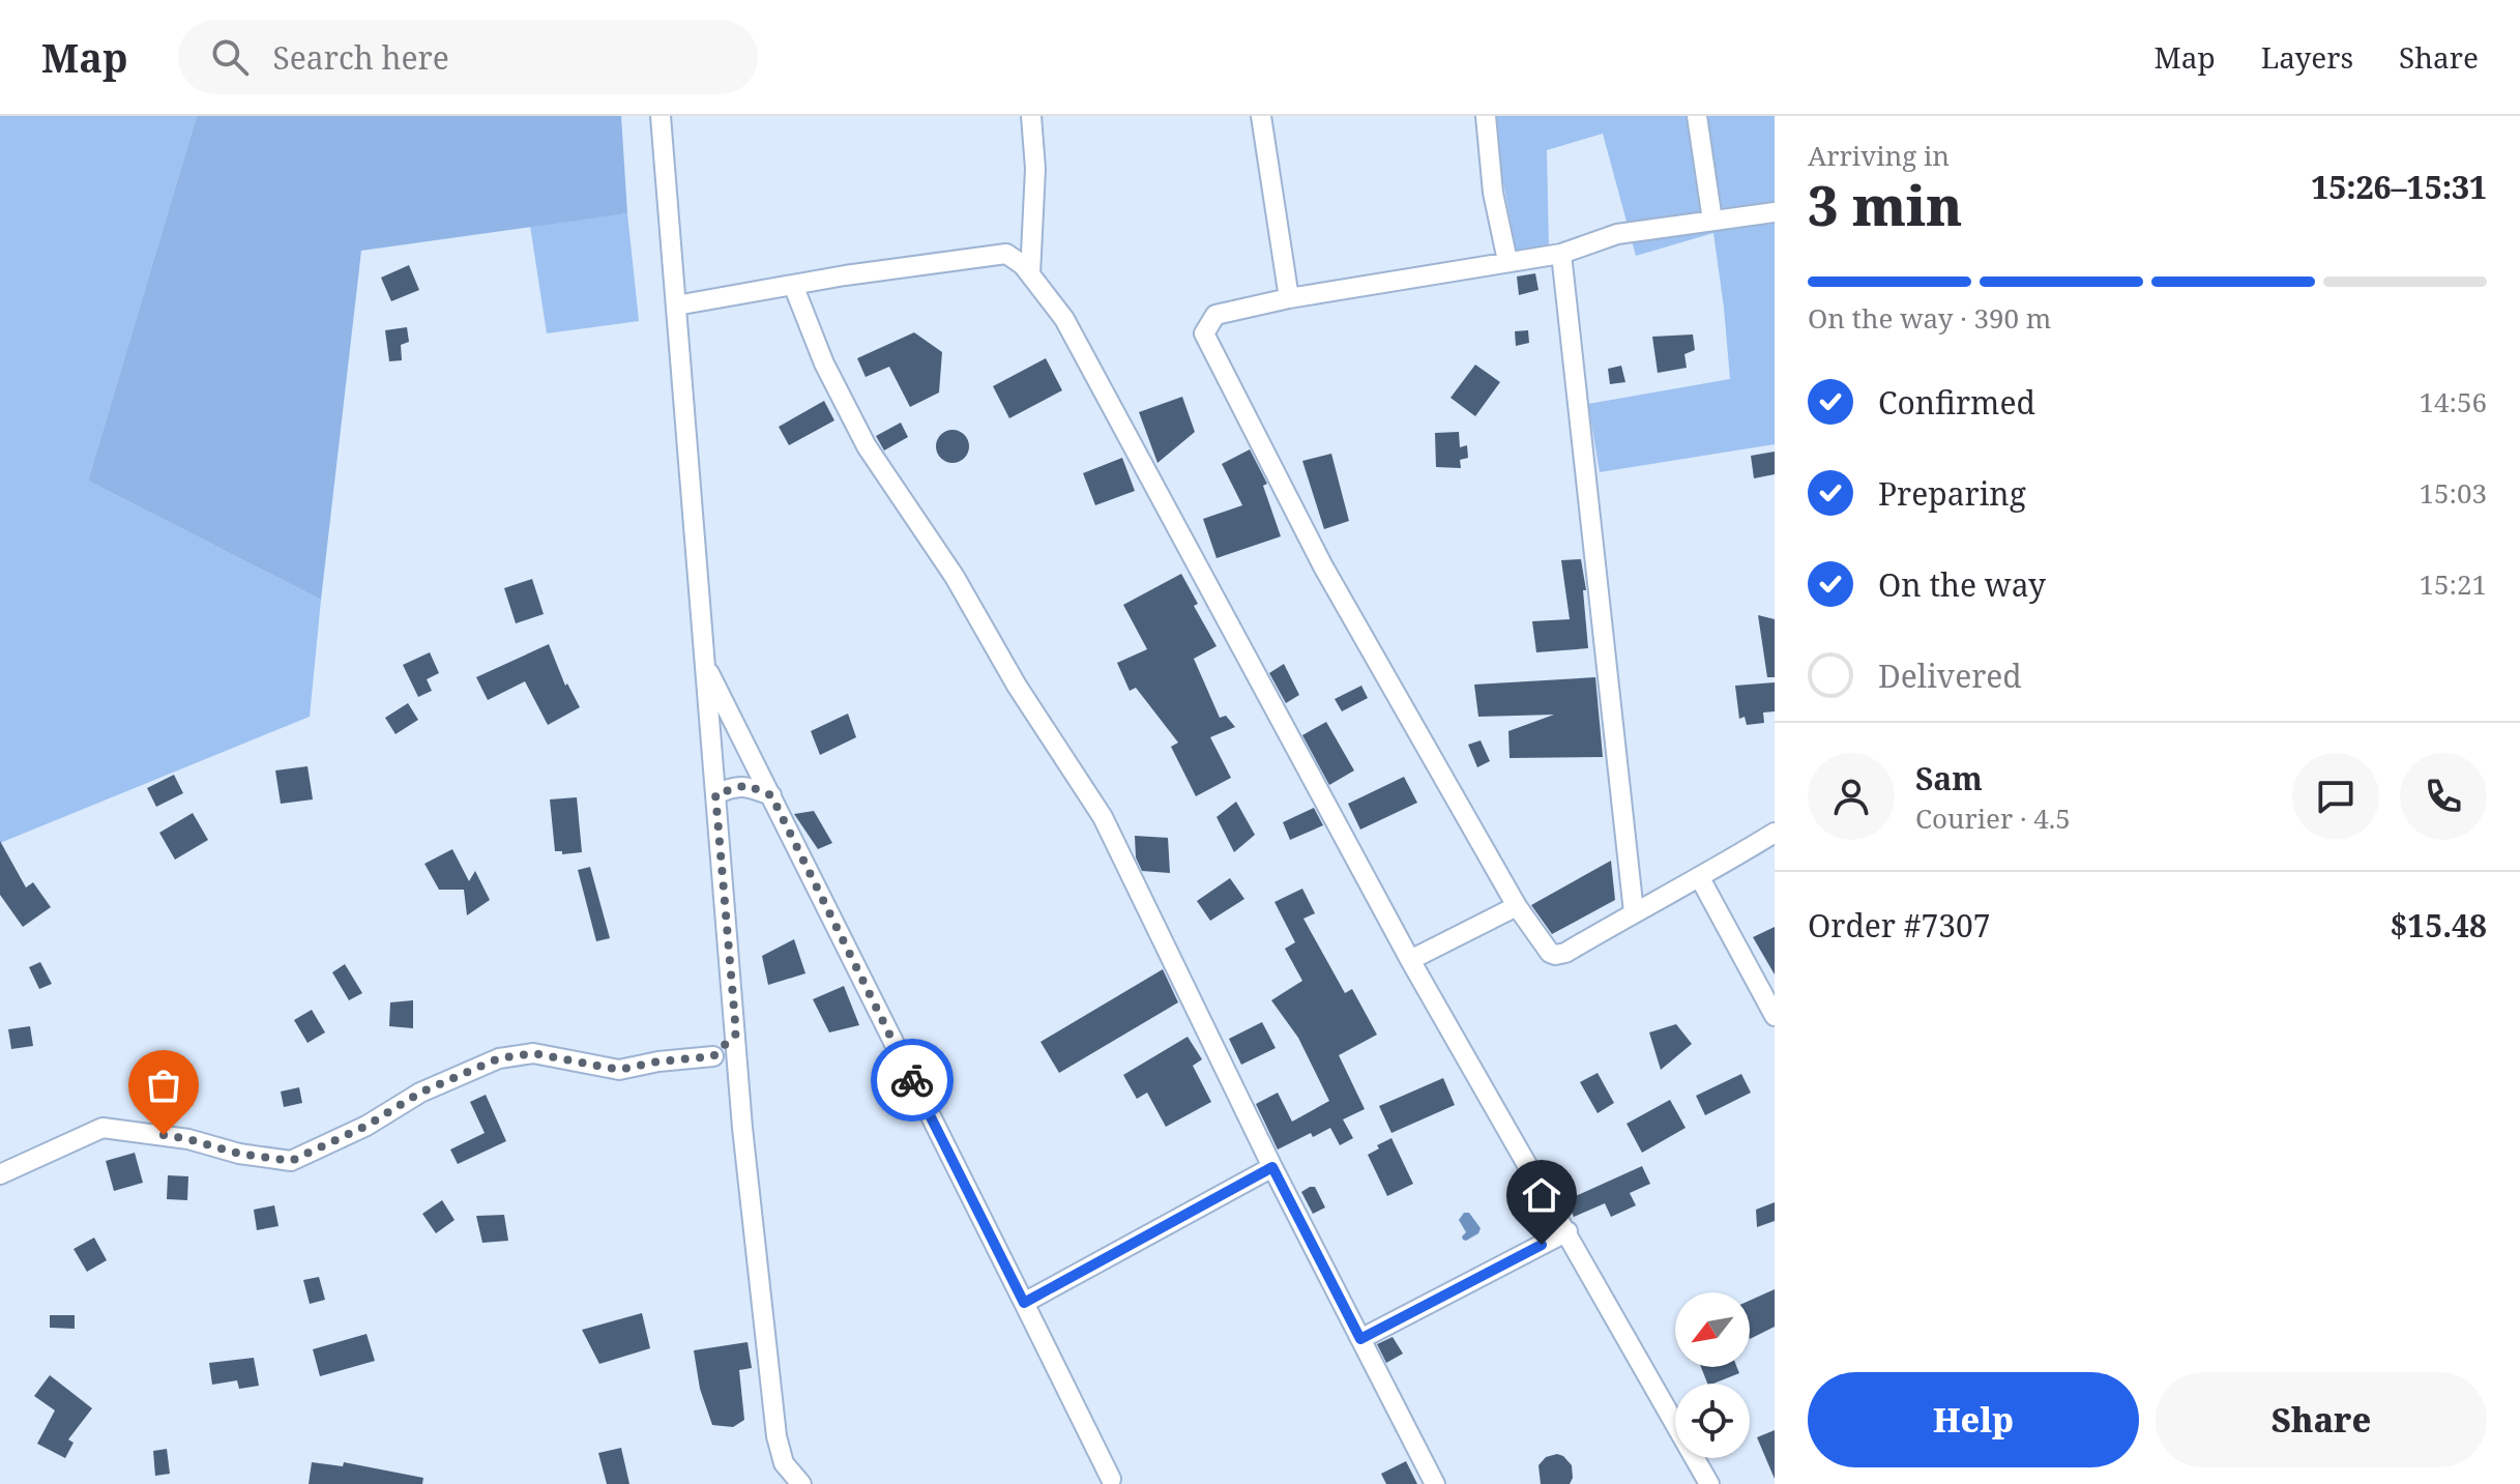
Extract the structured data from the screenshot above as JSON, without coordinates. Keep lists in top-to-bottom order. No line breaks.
{"north":"bottom left","page":{"header":"Map","search":"Search here","nav":["Map","Layers","Share"],"heading":["3 min","Arriving in","15:26–15:31"],"panel":["Sam","Courier · 4.5","Order #7307","$15.48"],"bar":"On the way · 390 m","list":[["Confirmed","14:56"],["Preparing","15:03"],["On the way","15:21"],"Delivered"],"buttons":["Help","Share"]}}
